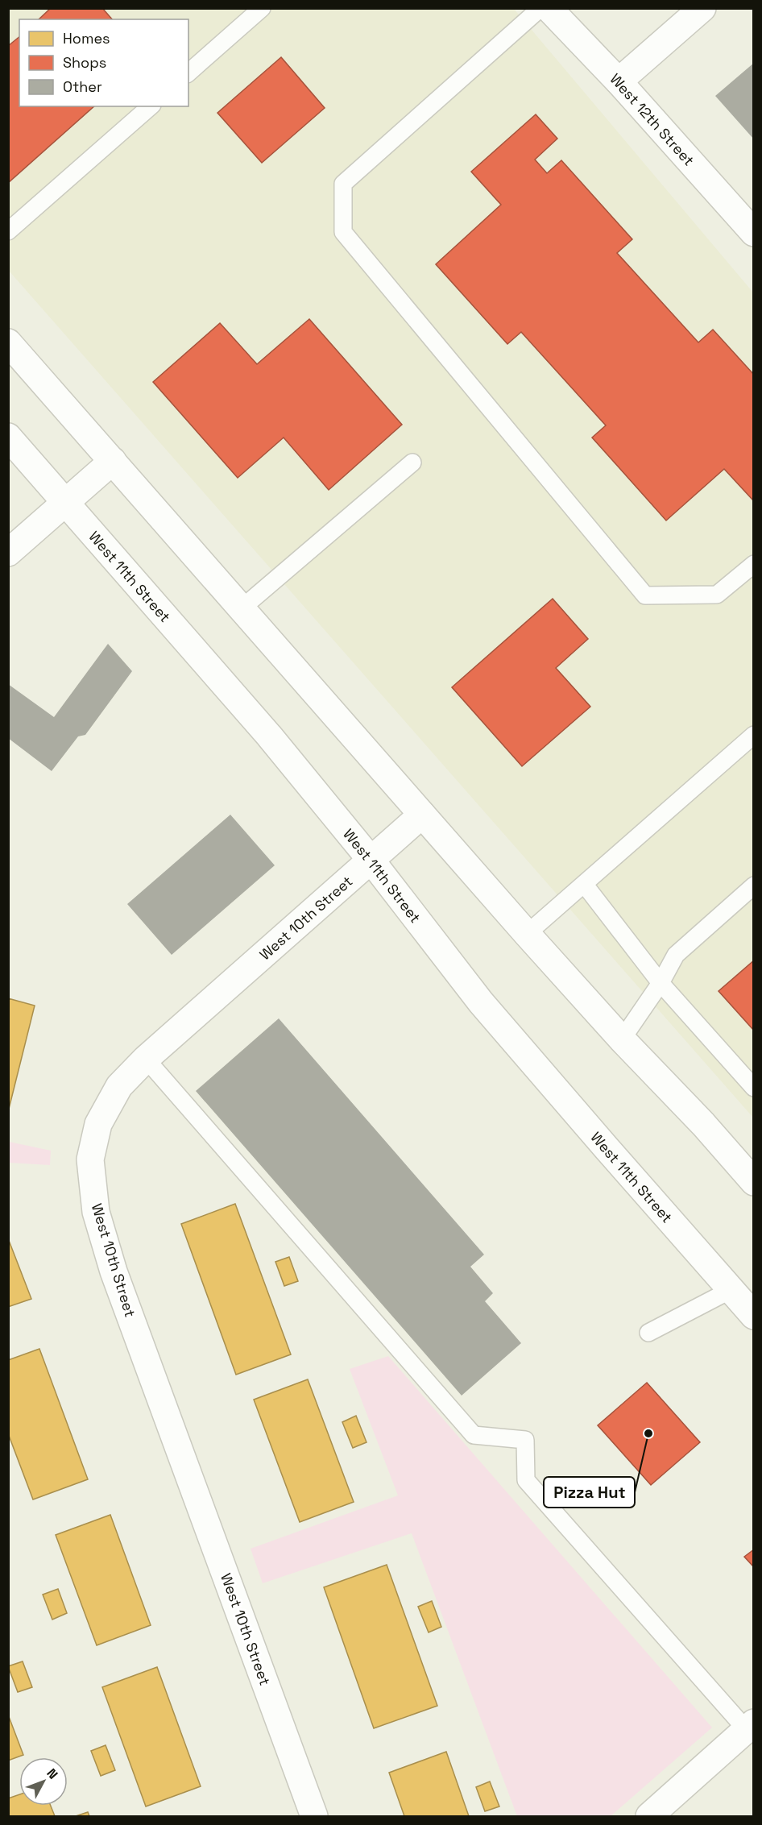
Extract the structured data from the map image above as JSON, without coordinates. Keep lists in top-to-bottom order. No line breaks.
{"streets":{"main road":["West 12th Street","West 11th Street","West 10th Street"]},"crossings":[["West 11th Street","West 10th Street"]],"places":["Pizza Hut"],"legend":["Homes","Shops","Other"],"north":"top right"}
